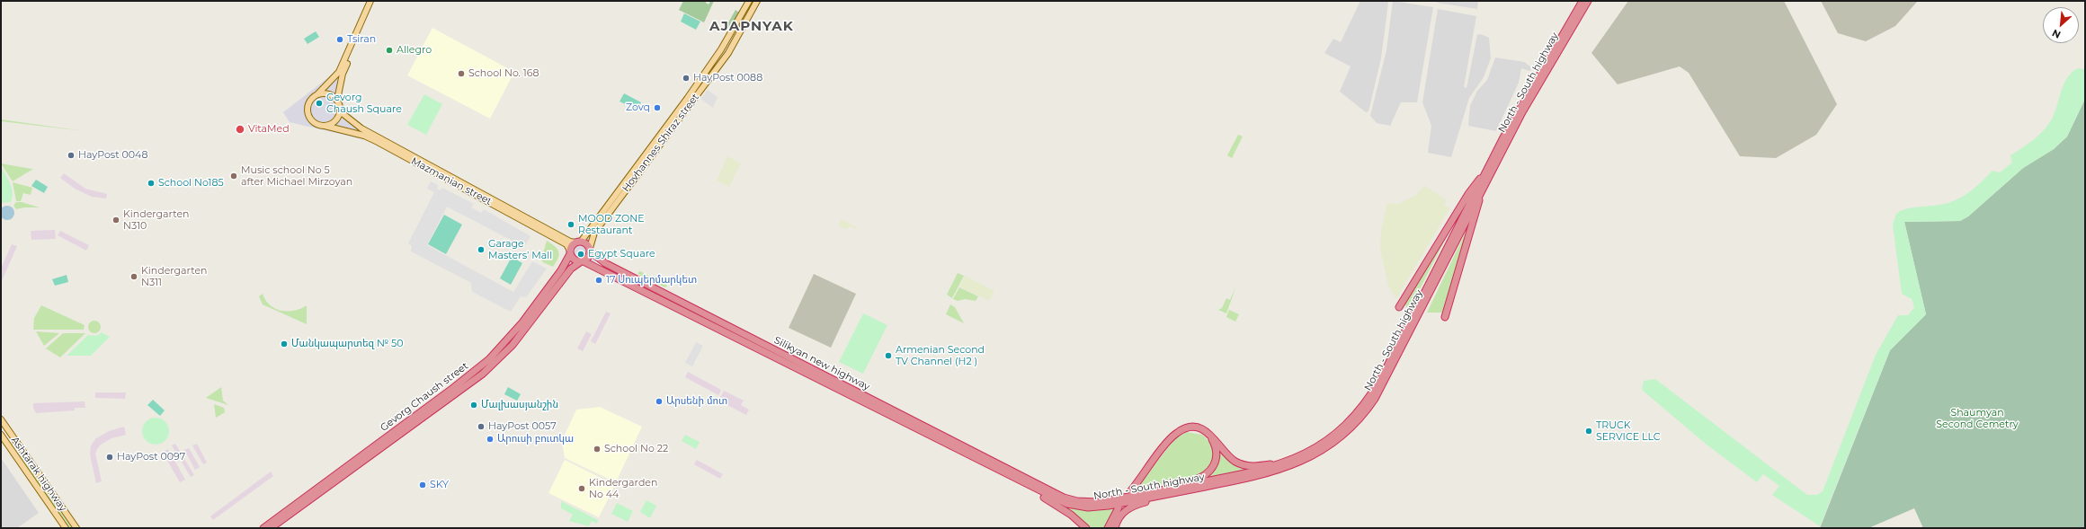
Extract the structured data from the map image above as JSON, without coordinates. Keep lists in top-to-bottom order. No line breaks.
{"streets":{"highway":["North - South highway","Silikyan new highway","Gevorg Chaush street"],"main road":["Hovhannes Shiraz street","Mazmanian street","Ashtarak highway"]},"crossings":[["North - South highway","Silikyan new highway"],["Hovhannes Shiraz street","Mazmanian street"],["Hovhannes Shiraz street","Silikyan new highway"],["Hovhannes Shiraz street","Gevorg Chaush street"],["Mazmanian street","Silikyan new highway"],["Mazmanian street","Gevorg Chaush street"],["Silikyan new highway","Gevorg Chaush street"]],"districts":["AJAPNYAK"],"parks":["Shaumyan Second Cemetry"],"places":["Tsiran","Allegro","School No. 168","HayPost 0088","Gevorg Chaush Square","Zovq","VitaMed","HayPost 0048","Music school No 5 after Michael Mirzoyan","School No185","Kindergarten N310","MOOD ZONE Restaurant","Garage Masters’ Mall","Egypt Square","Kindergarten N311","17 Սուպերմարկետ","Մանկապարտեզ № 50","Armenian Second TV Channel (H2 )","Արսենի մոտ","Մալխասյանշին","HayPost 0057","TRUCK SERVICE LLC","Արուսի բուտկա","School No 22","HayPost 0097","SKY","Kindergarden No 44"],"north":"bottom left"}
